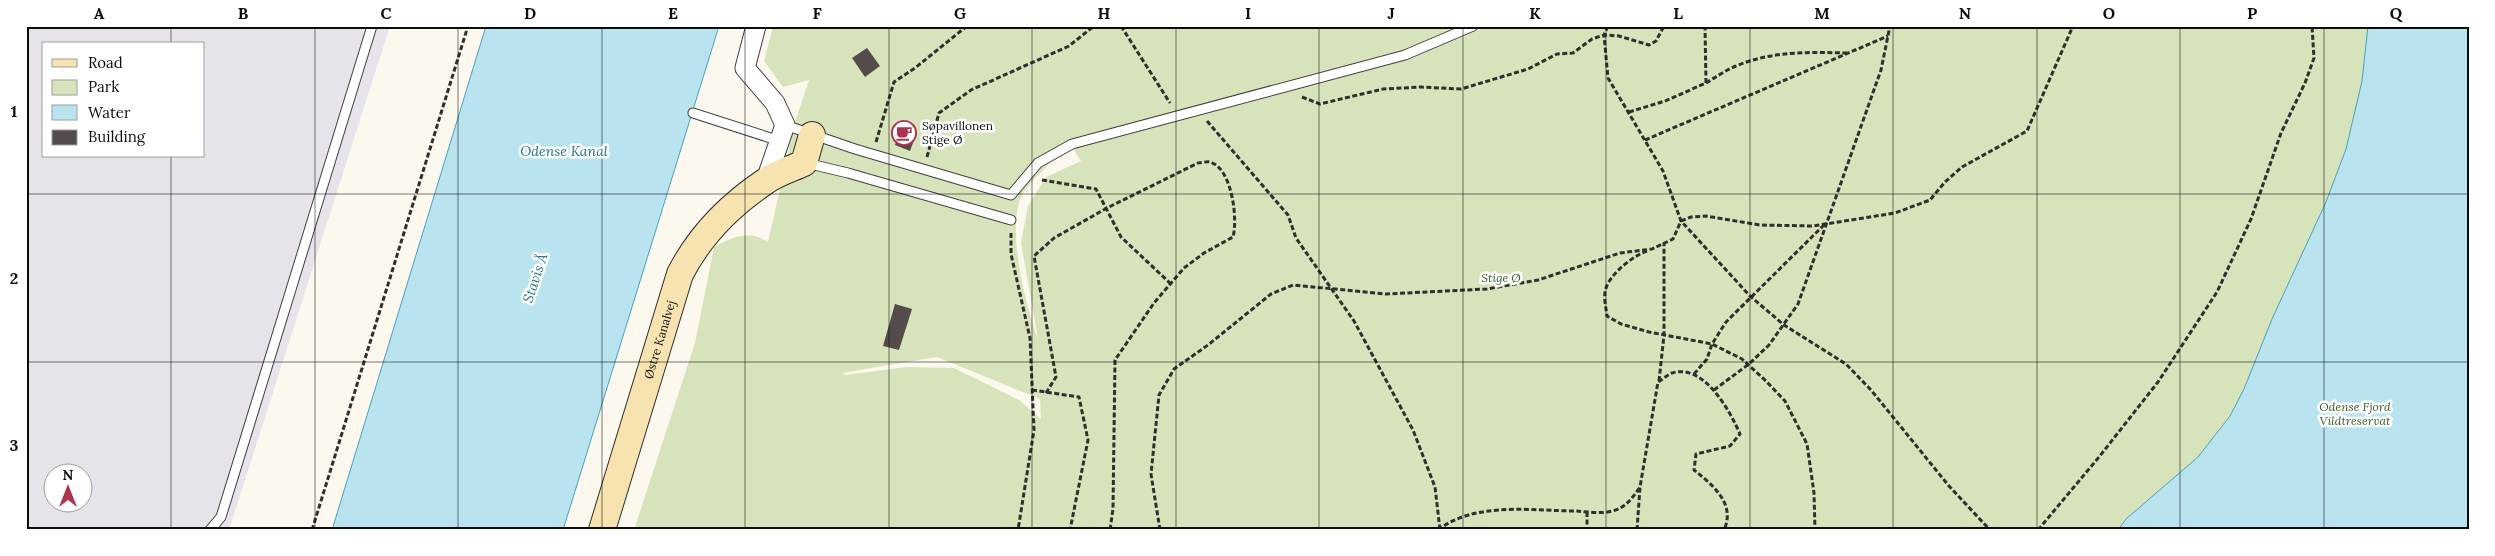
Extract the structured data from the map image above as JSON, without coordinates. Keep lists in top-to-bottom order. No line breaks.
{"streets":{"street":["Østre Kanalvej"]},"water":["Odense Kanal","Stavis Å"],"parks":["Stige Ø","Odense Fjord Vildtreservat"],"places":{"cafe":["Søpavillonen Stige Ø"]},"legend":["Road","Park","Water","Building"],"north":"top","grid":{"columns":["A","B","C","D","E","F","G","H","I","J","K","L","M","N","O","P","Q"],"rows":["1","2","3"]}}
